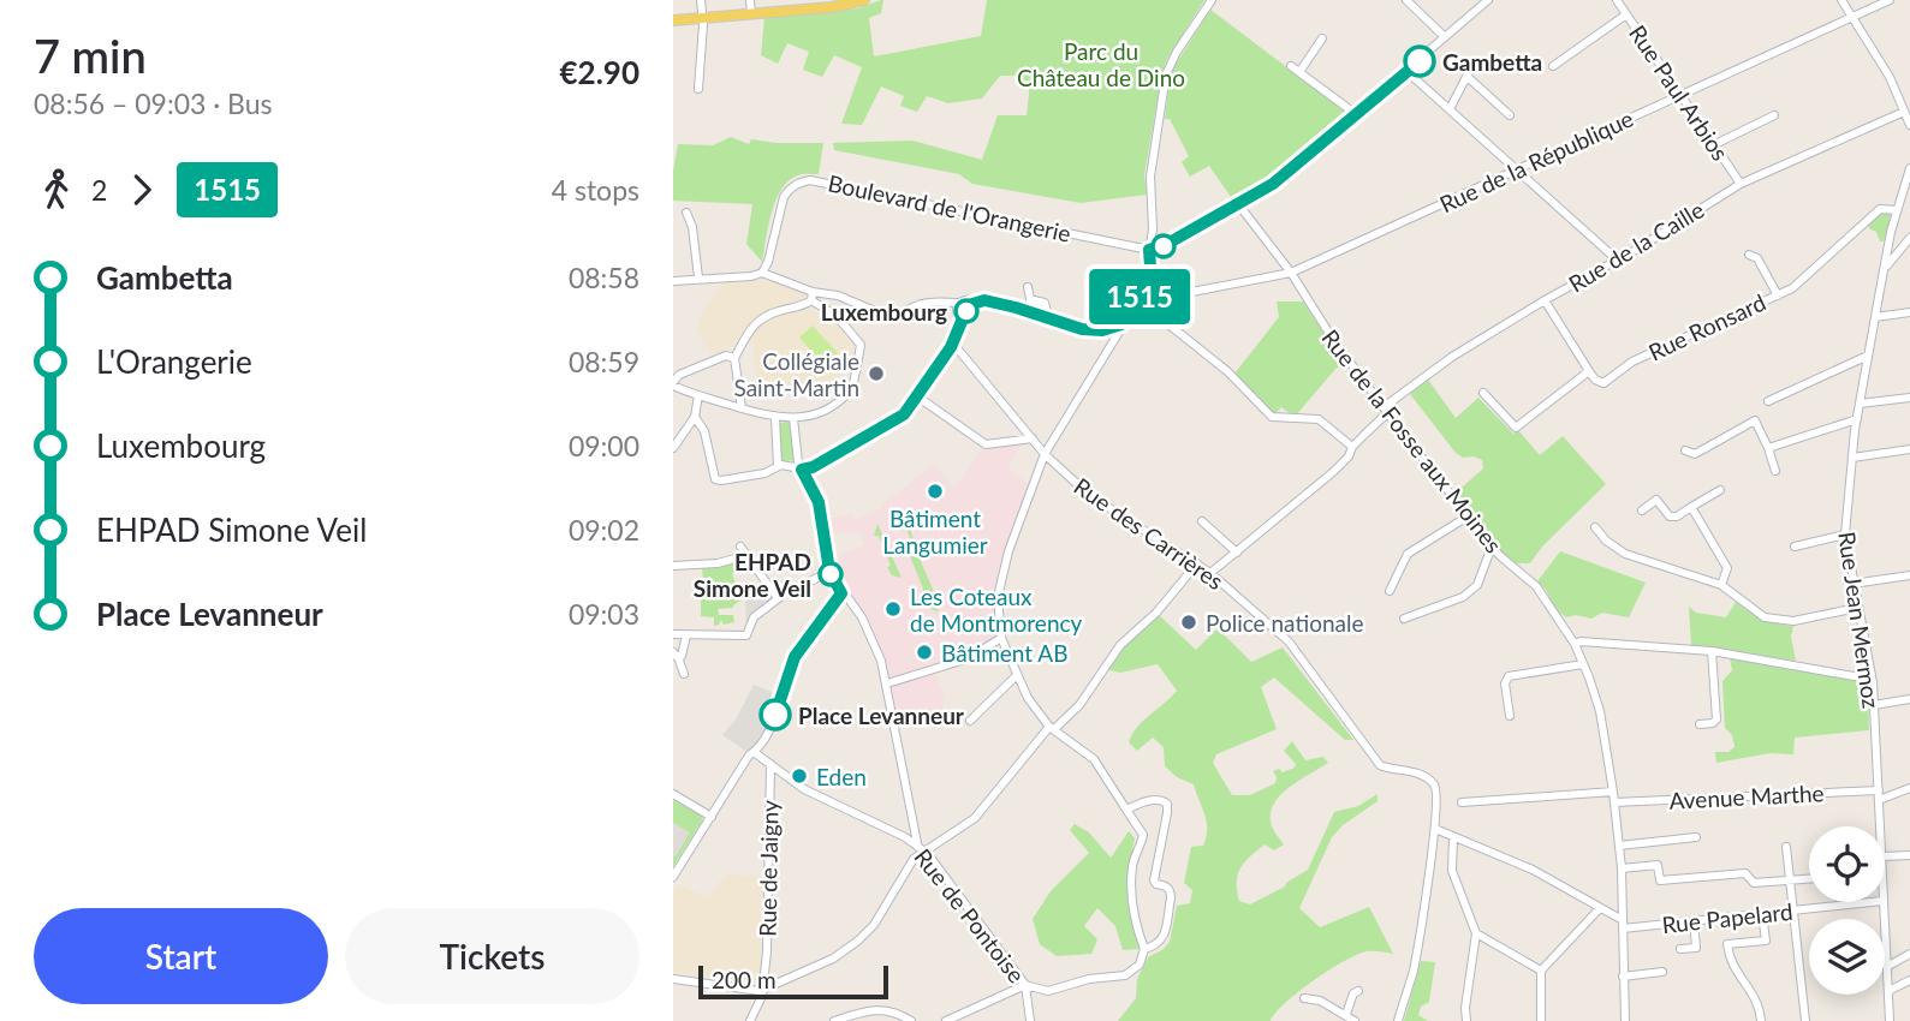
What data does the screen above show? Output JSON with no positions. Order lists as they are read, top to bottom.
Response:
{
  "streets": {
    "street": [
      "Rue Paul Arbios",
      "Rue de la République",
      "Boulevard de l'Orangerie",
      "Rue de la Caille",
      "Rue Ronsard",
      "Rue de la Fosse aux Moines",
      "Rue des Carrières",
      "Rue Jean Mermoz",
      "Avenue Marthe",
      "Rue de Jaigny",
      "Rue de Pontoise",
      "Rue Papelard"
    ]
  },
  "crossings": [
    ["Rue Paul Arbios", "Rue de la République"],
    ["Rue Paul Arbios", "Rue de la Caille"],
    ["Rue de la République", "Rue de la Fosse aux Moines"],
    ["Rue de la Caille", "Rue de la Fosse aux Moines"],
    ["Rue de la Caille", "Rue des Carrières"],
    ["Rue Ronsard", "Rue Jean Mermoz"],
    ["Rue de la Fosse aux Moines", "Avenue Marthe"],
    ["Rue de la Fosse aux Moines", "Rue Papelard"],
    ["Rue Jean Mermoz", "Avenue Marthe"],
    ["Rue de Jaigny", "Rue de Pontoise"]
  ],
  "parks": ["Parc du Château de Dino"],
  "places": [
    "Gambetta",
    "Luxembourg",
    "Collégiale Saint-Martin",
    "Bâtiment Langumier",
    "EHPAD Simone Veil",
    "Les Coteaux de Montmorency",
    "Police nationale",
    "Bâtiment AB",
    "Place Levanneur",
    "Eden"
  ],
  "lines": ["bus line 1515"],
  "scale_bar": "200 m",
  "page": {
    "heading": ["7 min", "08:56 – 09:03 · Bus", "€2.90"],
    "on_map": "1515",
    "legs": ["2", "1515", "4 stops"],
    "list": [
      {
        "name": "Gambetta",
        "value": "08:58"
      },
      {
        "name": "L'Orangerie",
        "value": "08:59"
      },
      {
        "name": "Luxembourg",
        "value": "09:00"
      },
      {
        "name": "EHPAD Simone Veil",
        "value": "09:02"
      },
      {
        "name": "Place Levanneur",
        "value": "09:03"
      }
    ],
    "buttons": ["Start", "Tickets"],
    "scale": "200 m"
  }
}
